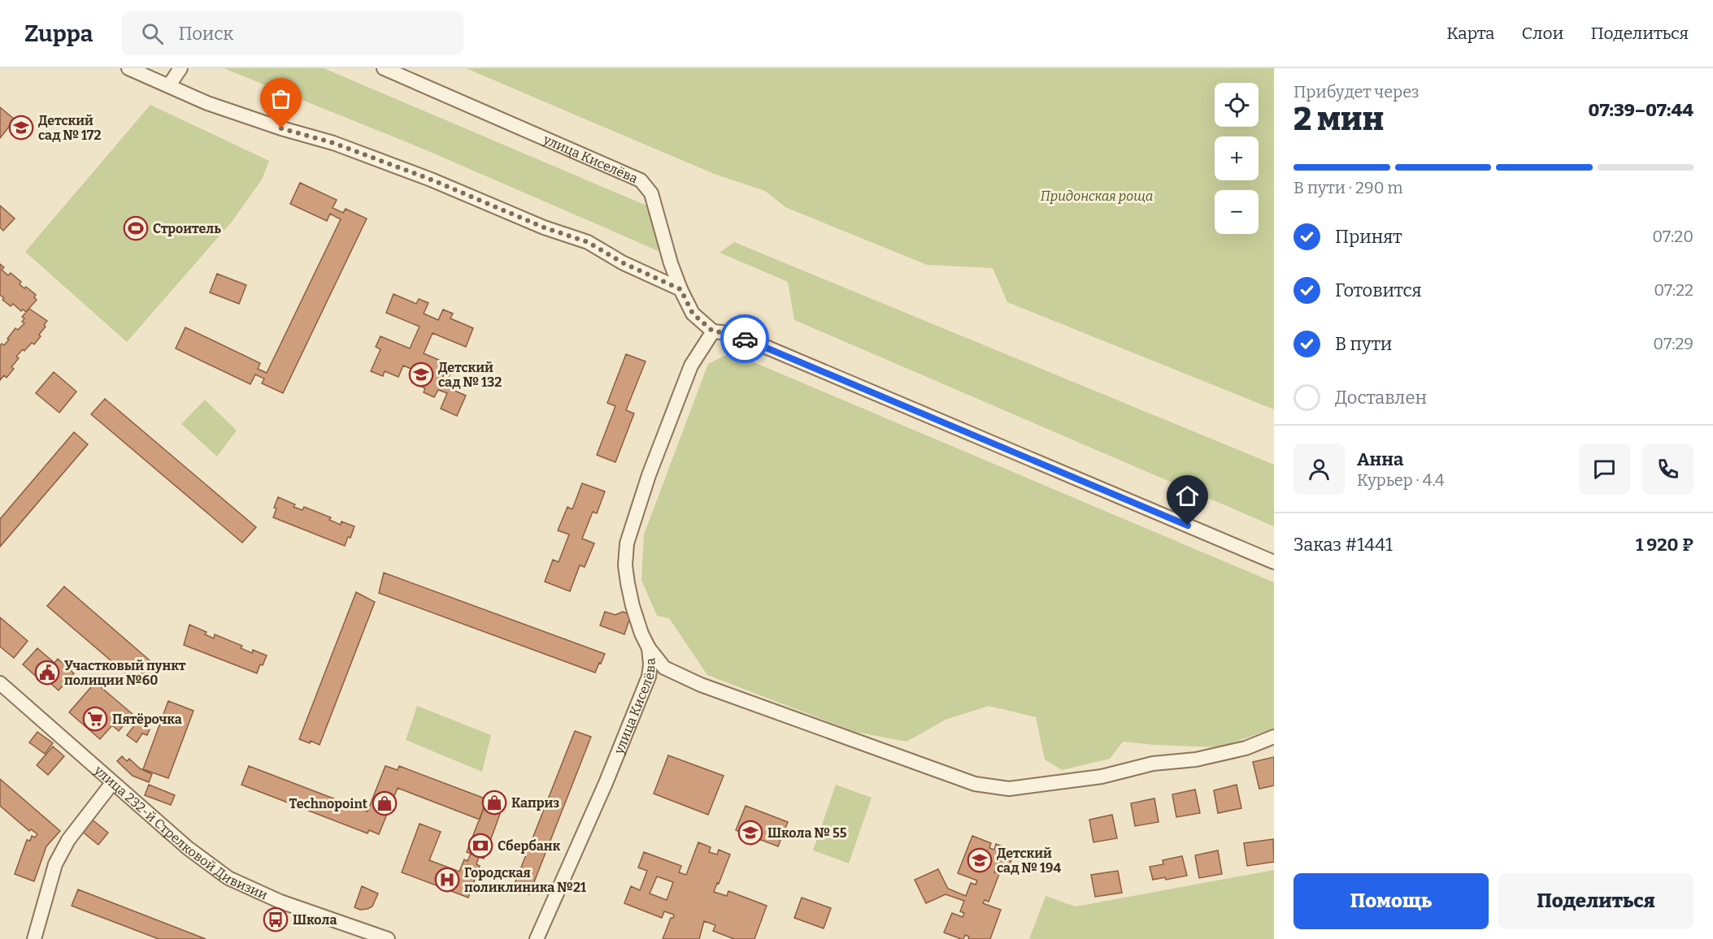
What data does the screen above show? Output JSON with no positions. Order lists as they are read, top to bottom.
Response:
{
  "streets": {
    "street": ["улица Киселёва", "улица 232-й Стрелковой Дивизии"]
  },
  "parks": ["Придонская роща"],
  "places": {
    "school or university": [
      "Детский сад № 172",
      "Детский сад № 132",
      "Школа № 55",
      "Детский сад № 194"
    ],
    "sports": ["Строитель"],
    "public building": ["Участковый пункт полиции №60"],
    "supermarket": ["Пятёрочка"],
    "shop": ["Каприз", "Technopoint"],
    "bank": ["Сбербанк"],
    "hospital": ["Городская поликлиника №21"],
    "bus stop": ["Школа"]
  },
  "page": {
    "header": "Zuppa",
    "search": "Поиск",
    "nav": ["Карта", "Слои", "Поделиться"],
    "heading": ["2 мин", "Прибудет через", "07:39–07:44"],
    "panel": [
      "Анна",
      "Курьер · 4.4",
      "Заказ #1441",
      "1 920 ₽"
    ],
    "map_buttons": ["+", "−"],
    "bar": "В пути · 290 m",
    "list": [
      ["Принят", "07:20"],
      ["Готовится", "07:22"],
      ["В пути", "07:29"],
      "Доставлен"
    ],
    "buttons": ["Помощь", "Поделиться"]
  }
}
